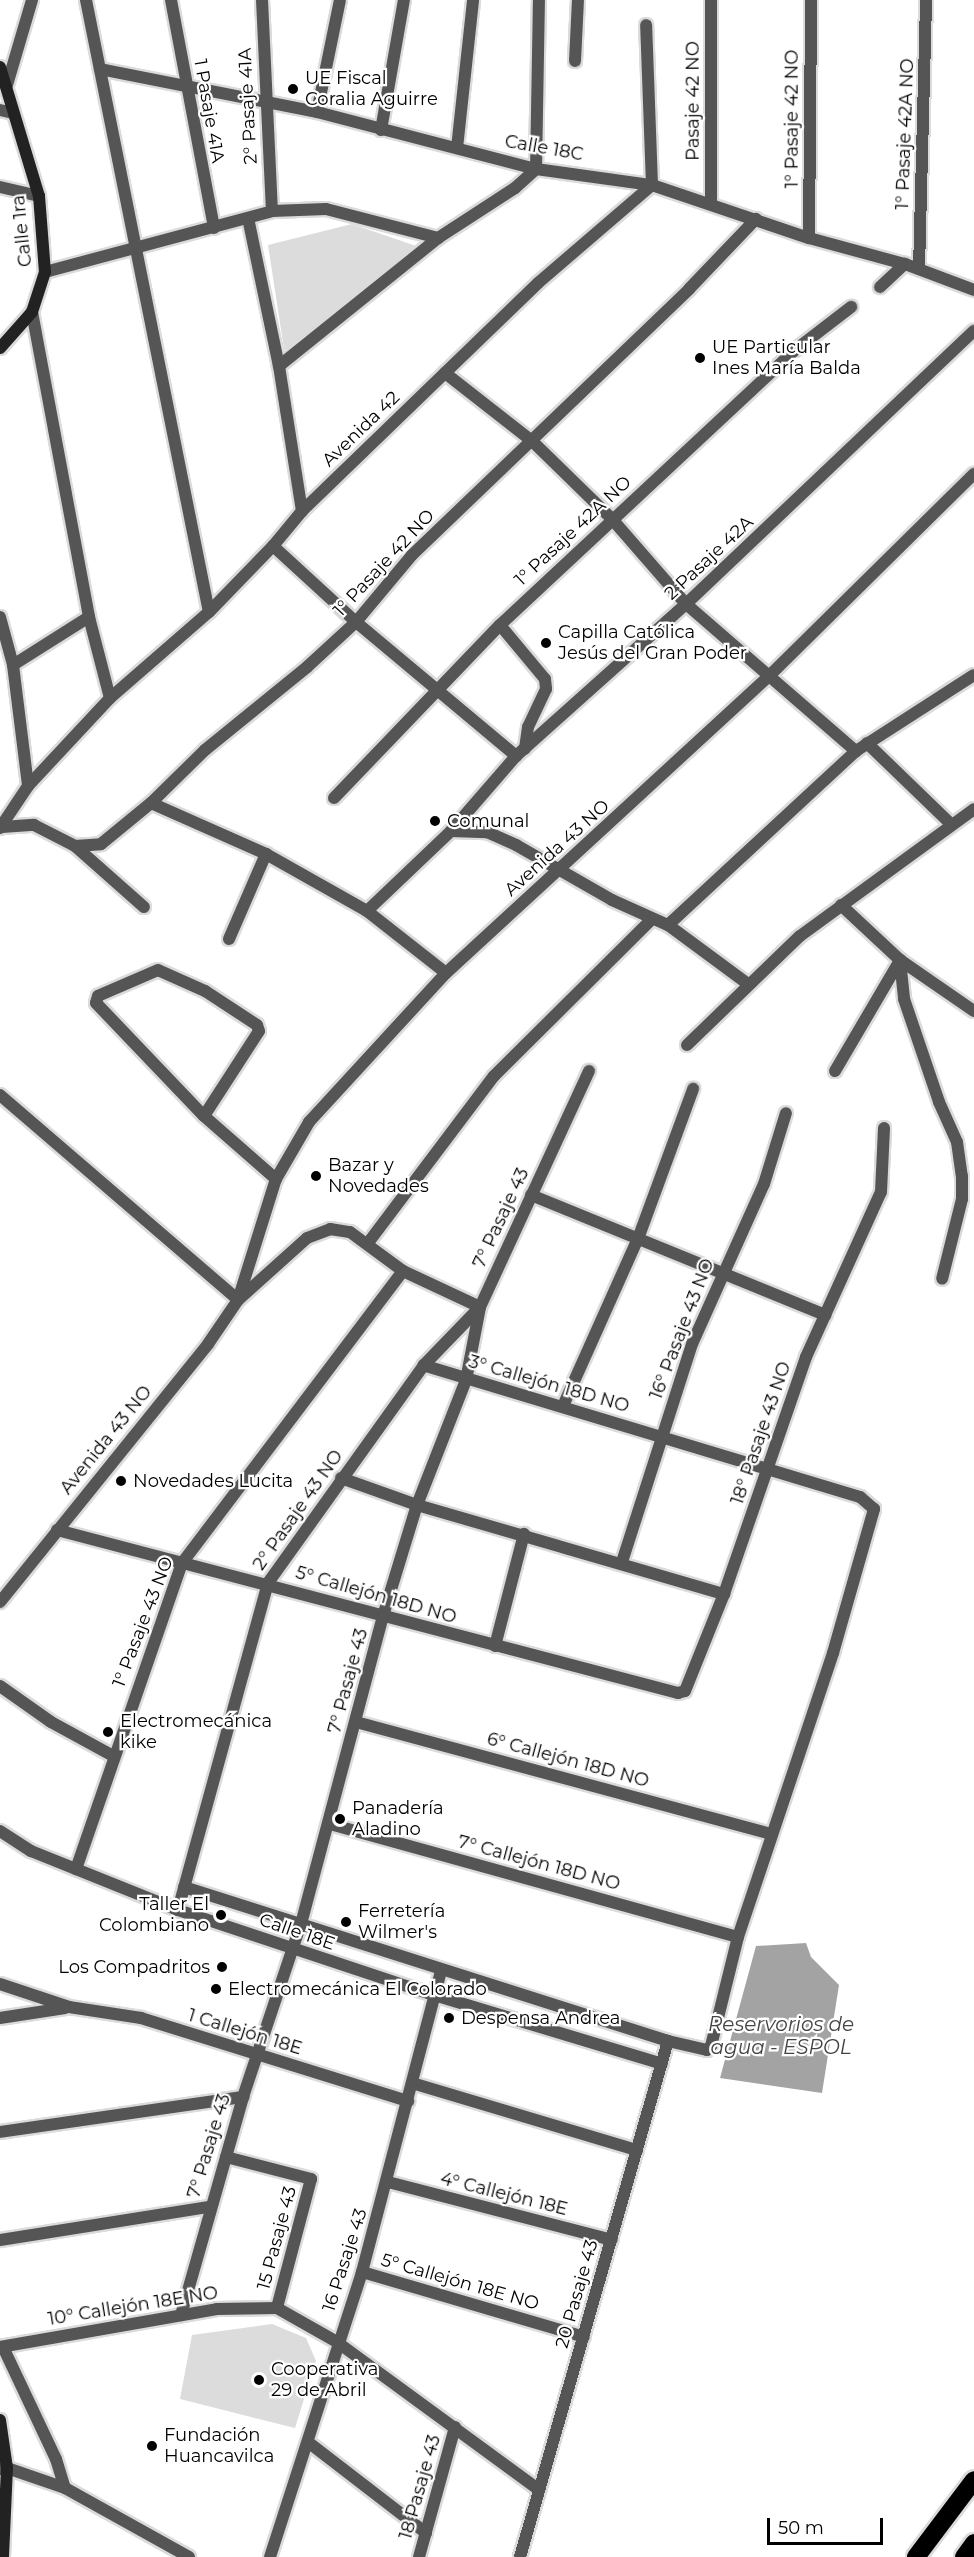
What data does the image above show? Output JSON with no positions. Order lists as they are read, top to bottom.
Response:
{
  "streets": {
    "street": [
      "Pasaje 42 NO",
      "2° Pasaje 41A",
      "1 Pasaje 41A",
      "1° Pasaje 42 NO",
      "1° Pasaje 42A NO",
      "Calle 18C",
      "Calle 1ra",
      "Avenida 42",
      "2 Pasaje 42A",
      "Avenida 43 NO",
      "7° Pasaje 43",
      "16° Pasaje 43 NO",
      "3° Callejón 18D NO",
      "18° Pasaje 43 NO",
      "2° Pasaje 43 NO",
      "5° Callejón 18D NO",
      "1° Pasaje 43 NO",
      "6° Callejón 18D NO",
      "7° Callejón 18D NO",
      "Calle 18E",
      "1 Callejón 18E",
      "4° Callejón 18E",
      "15 Pasaje 43",
      "16 Pasaje 43",
      "5° Callejón 18E NO",
      "20 Pasaje 43",
      "10° Callejón 18E NO",
      "18 Pasaje 43"
    ]
  },
  "crossings": [
    ["Pasaje 42 NO", "Calle 18C"],
    ["2° Pasaje 41A", "Calle 18C"],
    ["1 Pasaje 41A", "Calle 18C"],
    ["1° Pasaje 42 NO", "Calle 18C"],
    ["1° Pasaje 42A NO", "Calle 18C"],
    ["Calle 18C", "Avenida 42"],
    ["Avenida 43 NO", "7° Pasaje 43"],
    ["Avenida 43 NO", "2° Pasaje 43 NO"],
    ["Avenida 43 NO", "5° Callejón 18D NO"],
    ["Avenida 43 NO", "1° Pasaje 43 NO"],
    ["7° Pasaje 43", "3° Callejón 18D NO"],
    ["7° Pasaje 43", "2° Pasaje 43 NO"],
    ["7° Pasaje 43", "5° Callejón 18D NO"],
    ["7° Pasaje 43", "6° Callejón 18D NO"],
    ["7° Pasaje 43", "7° Callejón 18D NO"],
    ["7° Pasaje 43", "Calle 18E"],
    ["7° Pasaje 43", "1 Callejón 18E"],
    ["7° Pasaje 43", "15 Pasaje 43"],
    ["7° Pasaje 43", "10° Callejón 18E NO"],
    ["16° Pasaje 43 NO", "3° Callejón 18D NO"],
    ["3° Callejón 18D NO", "18° Pasaje 43 NO"],
    ["3° Callejón 18D NO", "2° Pasaje 43 NO"],
    ["3° Callejón 18D NO", "6° Callejón 18D NO"],
    ["18° Pasaje 43 NO", "5° Callejón 18D NO"],
    ["2° Pasaje 43 NO", "5° Callejón 18D NO"],
    ["2° Pasaje 43 NO", "Calle 18E"],
    ["5° Callejón 18D NO", "1° Pasaje 43 NO"],
    ["1° Pasaje 43 NO", "Calle 18E"],
    ["Calle 18E", "16 Pasaje 43"],
    ["Calle 18E", "20 Pasaje 43"],
    ["1 Callejón 18E", "16 Pasaje 43"],
    ["4° Callejón 18E", "16 Pasaje 43"],
    ["4° Callejón 18E", "20 Pasaje 43"],
    ["15 Pasaje 43", "10° Callejón 18E NO"],
    ["16 Pasaje 43", "5° Callejón 18E NO"],
    ["5° Callejón 18E NO", "20 Pasaje 43"]
  ],
  "water": ["Reservorios de agua - ESPOL"],
  "places": [
    "UE Fiscal Coralia Aguirre",
    "UE Particular Ines María Balda",
    "Capilla Católica Jesús del Gran Poder",
    "Comunal",
    "Bazar y Novedades",
    "Novedades Lucita",
    "Electromecánica kike",
    "Panadería Aladino",
    "Taller El Colombiano",
    "Ferretería Wilmer's",
    "Los Compadritos",
    "Electromecánica El Colorado",
    "Despensa Andrea",
    "Cooperativa 29 de Abril",
    "Fundación Huancavilca"
  ],
  "scale_bar": "50 m"
}
